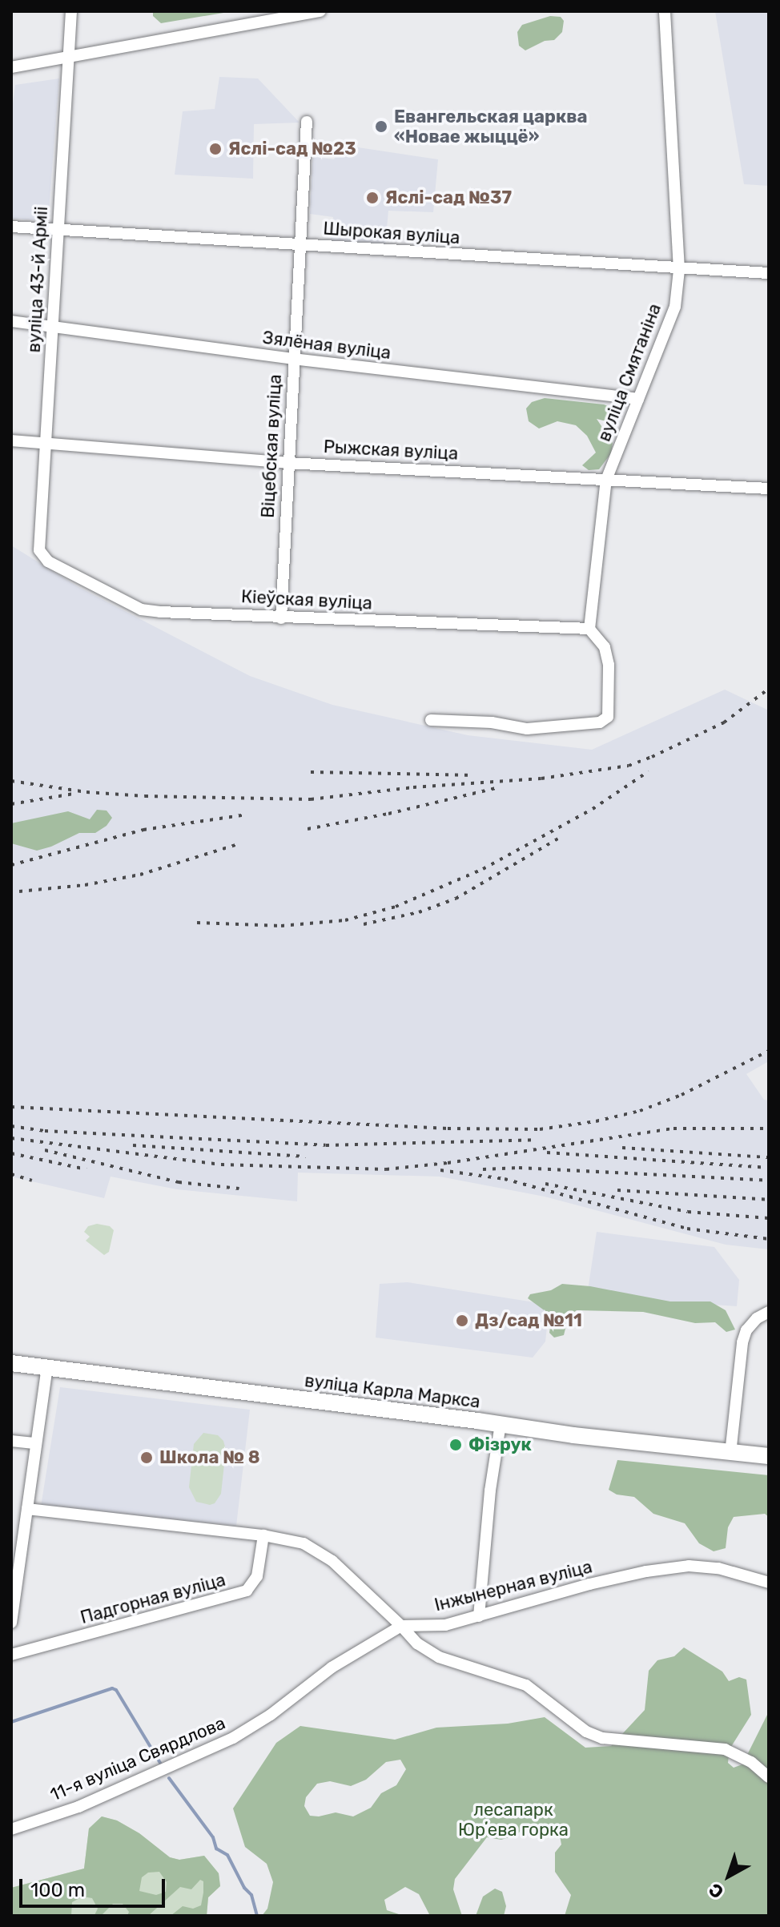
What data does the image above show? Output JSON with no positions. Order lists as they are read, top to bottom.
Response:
{
  "streets": {
    "main road": ["вуліца Карла Маркса"],
    "street": [
      "Шырокая вуліца",
      "вуліца 43-й Арміі",
      "Зялёная вуліца",
      "вуліца Смятаніна",
      "Віцебская вуліца",
      "Рыжская вуліца",
      "Кіеўская вуліца",
      "Інжынерная вуліца",
      "Падгорная вуліца",
      "11-я вуліца Свярдлова"
    ]
  },
  "crossings": [
    ["Шырокая вуліца", "вуліца 43-й Арміі"],
    ["Шырокая вуліца", "вуліца Смятаніна"],
    ["Шырокая вуліца", "Віцебская вуліца"],
    ["вуліца 43-й Арміі", "Зялёная вуліца"],
    ["вуліца 43-й Арміі", "Рыжская вуліца"],
    ["вуліца 43-й Арміі", "Кіеўская вуліца"],
    ["Зялёная вуліца", "вуліца Смятаніна"],
    ["Зялёная вуліца", "Віцебская вуліца"],
    ["вуліца Смятаніна", "Рыжская вуліца"],
    ["вуліца Смятаніна", "Кіеўская вуліца"],
    ["Віцебская вуліца", "Рыжская вуліца"],
    ["Віцебская вуліца", "Кіеўская вуліца"],
    ["Інжынерная вуліца", "11-я вуліца Свярдлова"]
  ],
  "parks": ["лесапарк Юрʼева горка"],
  "places": [
    "Евангельская царква «Новае жыццё»",
    "Яслі-сад №23",
    "Яслі-сад №37",
    "Дз/сад №11",
    "Фізрук",
    "Школа № 8"
  ],
  "scale_bar": "100 m",
  "north": "bottom left"
}
